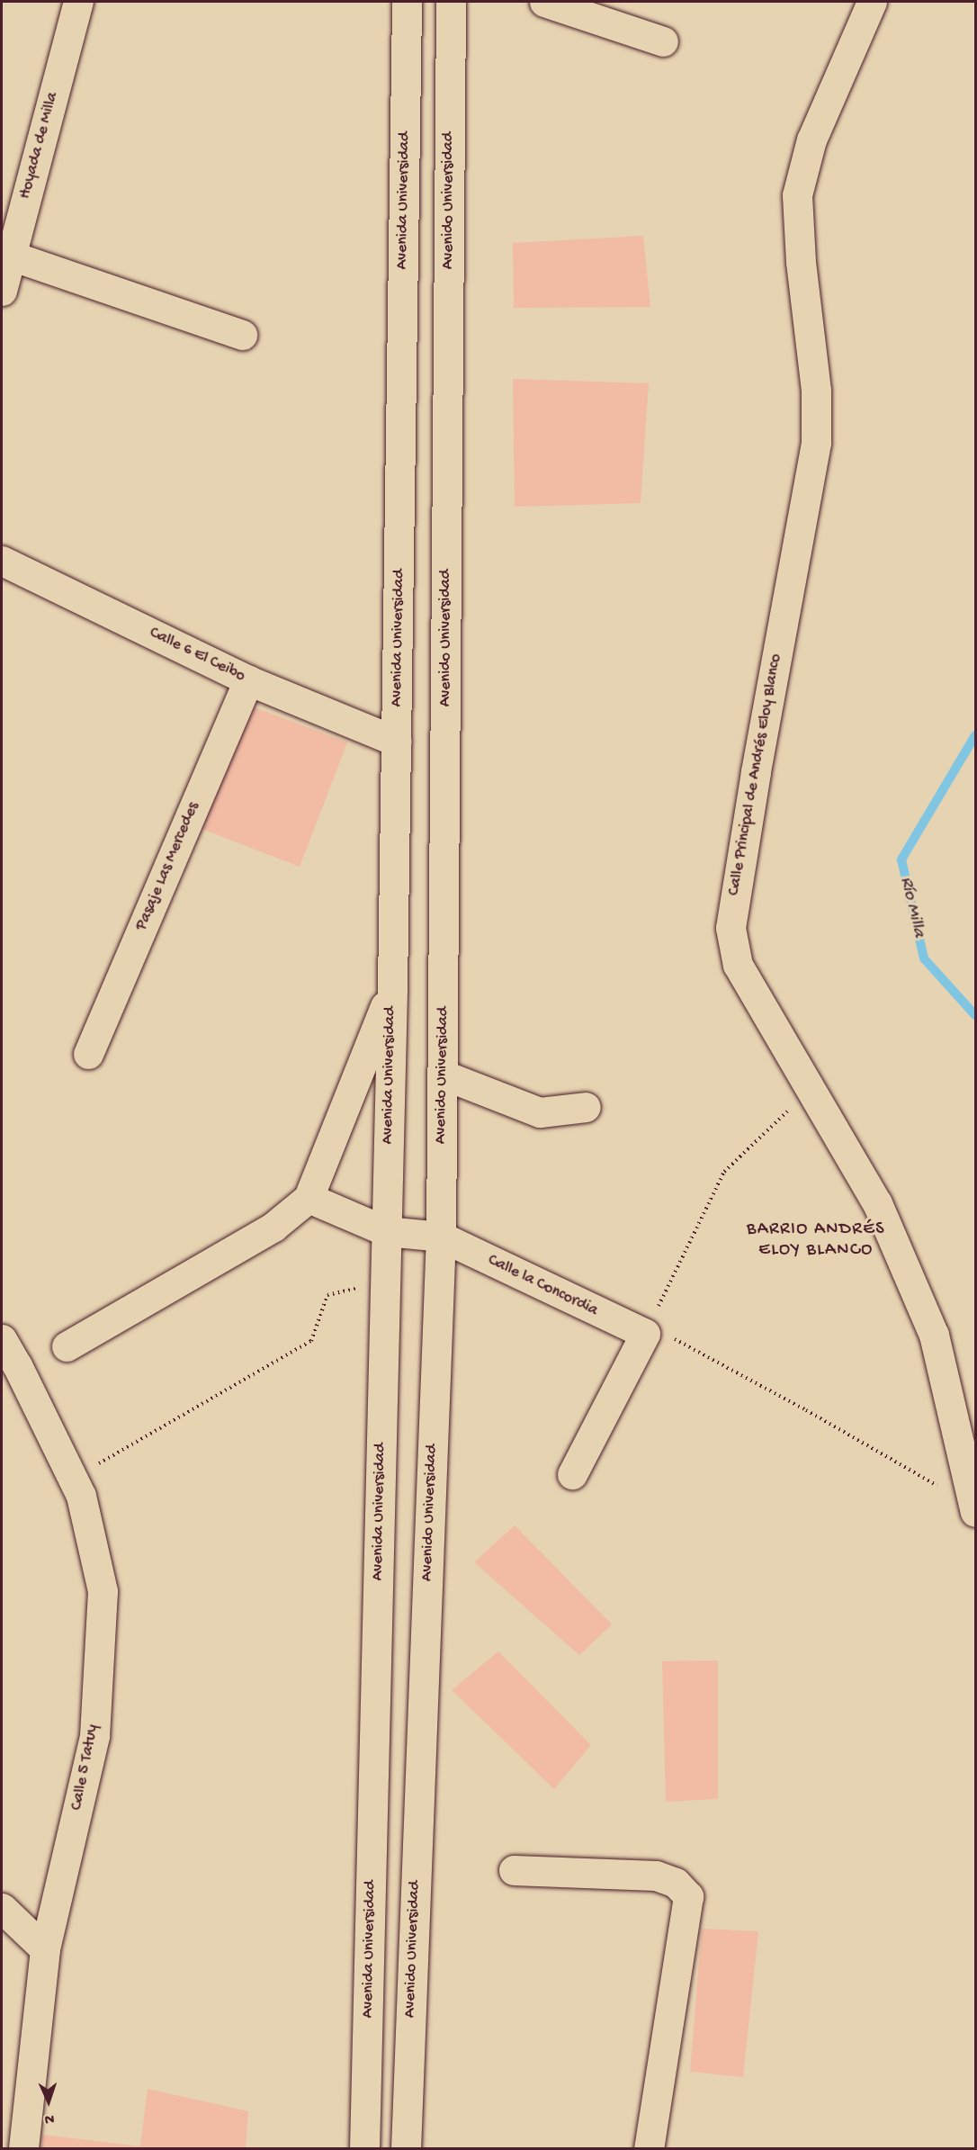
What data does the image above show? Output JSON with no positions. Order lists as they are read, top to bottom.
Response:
{
  "streets": {
    "street": [
      "Hoyada de Milla",
      "Avenida Universidad",
      "Avenido Universidad",
      "Calle 6 El Ceibo",
      "Calle Principal de Andrés Eloy Blanco",
      "Pasaje Las Mercedes",
      "Calle la Concordia",
      "Calle 5 Tatuy"
    ]
  },
  "crossings": [
    ["Avenida Universidad", "Calle 6 El Ceibo"],
    ["Avenida Universidad", "Calle la Concordia"],
    ["Avenido Universidad", "Calle la Concordia"],
    ["Calle 6 El Ceibo", "Pasaje Las Mercedes"]
  ],
  "districts": ["BARRIO ANDRÉS ELOY BLANCO"],
  "water": ["Río Milla"],
  "north": "bottom"
}
